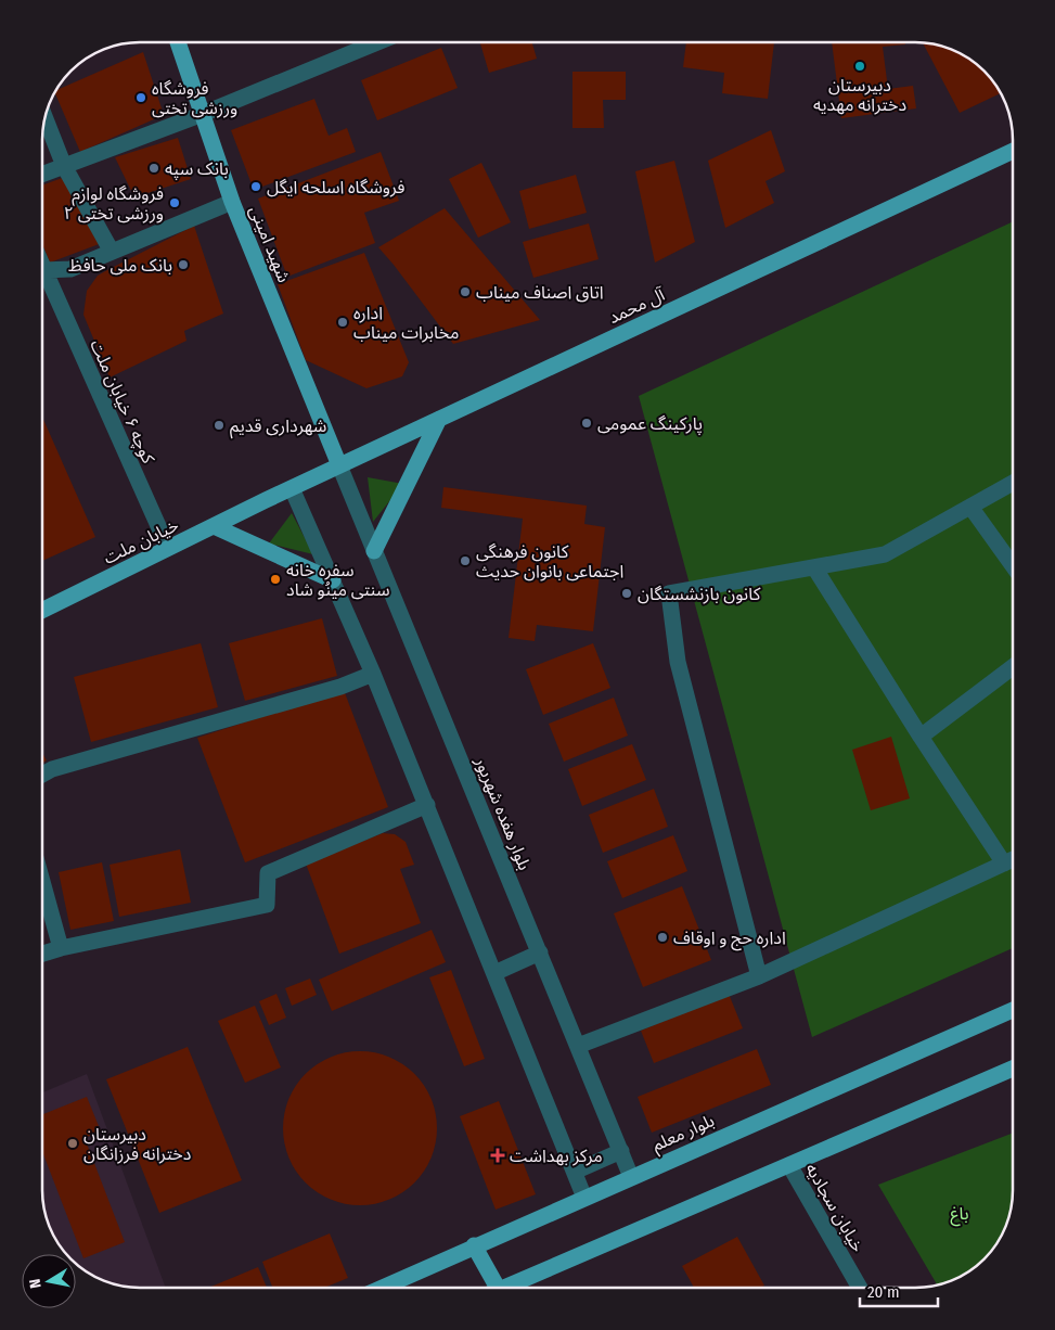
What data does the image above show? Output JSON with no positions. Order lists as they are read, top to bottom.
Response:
{
  "streets": {
    "main road": [
      "شهید امینی",
      "آل محمد",
      "خیابان ملت",
      "بلوار معلم"
    ],
    "street": ["کوچه ۶ خیابان ملت", "بلوار هفده شهریور", "خیابان سجادیه"]
  },
  "crossings": [
    ["شهید امینی", "آل محمد"],
    ["شهید امینی", "بلوار هفده شهریور"],
    ["آل محمد", "خیابان ملت"],
    ["آل محمد", "بلوار هفده شهریور"],
    ["کوچه ۶ خیابان ملت", "خیابان ملت"],
    ["بلوار هفده شهریور", "بلوار معلم"]
  ],
  "parks": ["باغ"],
  "places": {
    "other": [
      "دبیرستان دخترانه مهدیه",
      "فروشگاه ورزشی تختی",
      "بانک سپه",
      "فروشگاه اسلحه ایگل",
      "فروشگاه لوازم ورزشی تختی ۲",
      "بانک ملی حافظ",
      "اتاق اصناف میناب",
      "اداره مخابرات میناب",
      "پارکینگ عمومی",
      "شهرداری قدیم",
      "کانون فرهنگی اجتماعی بانوان حدیث",
      "سفره خانه سنتی مینُو شاد",
      "کانون بازنشستگان",
      "اداره حج و اوقاف",
      "دبیرستان دخترانه فرزانگان"
    ],
    "health": ["مرکز بهداشت"]
  },
  "scale_bar": "20 m",
  "north": "left"
}
